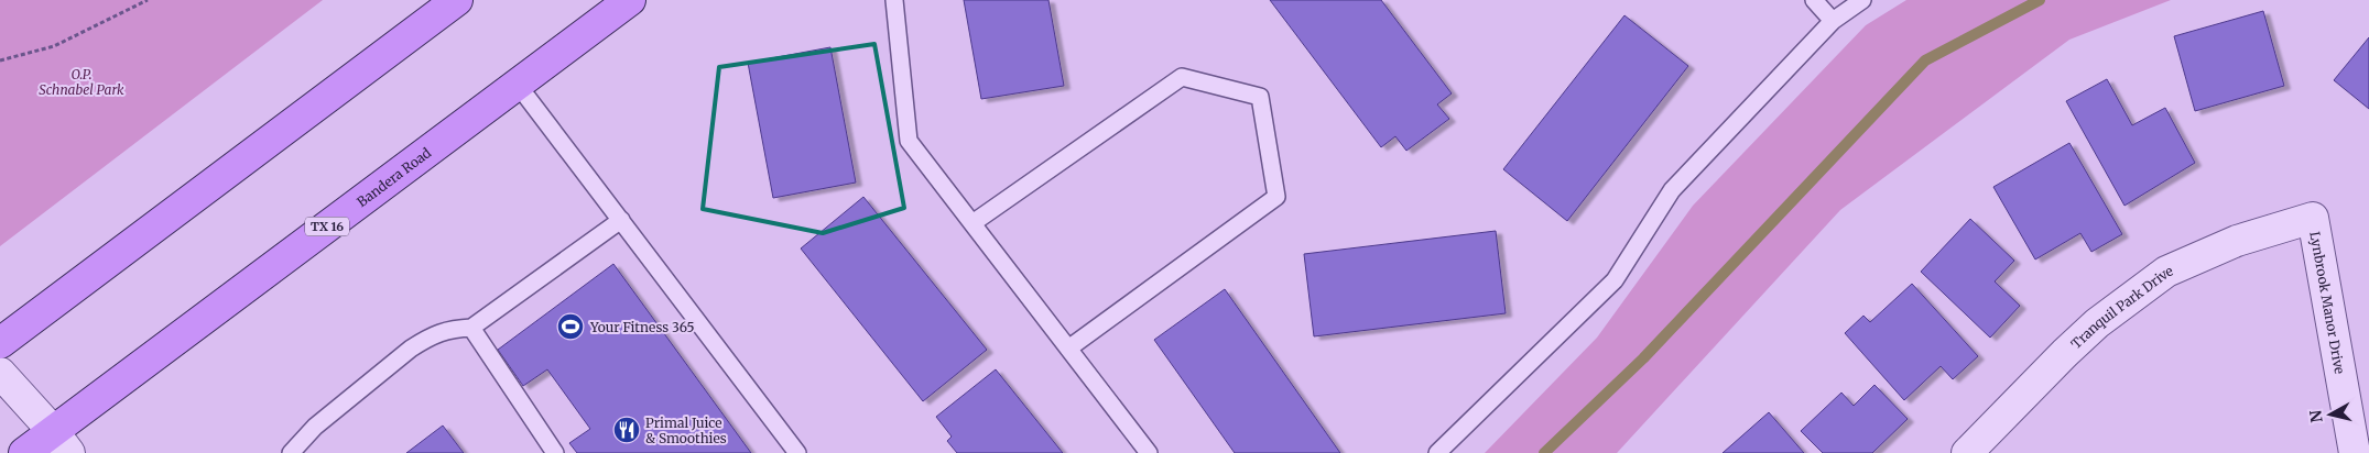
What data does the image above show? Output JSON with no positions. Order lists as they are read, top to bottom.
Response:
{
  "streets": {
    "main road": ["Bandera Road", "TX 16"],
    "street": ["Lynbrook Manor Drive", "Tranquil Park Drive"]
  },
  "crossings": [
    ["Lynbrook Manor Drive", "Tranquil Park Drive"]
  ],
  "parks": ["O.P. Schnabel Park"],
  "places": {
    "sports": ["Your Fitness 365"],
    "restaurant": ["Primal Juice & Smoothies"]
  },
  "north": "left"
}
